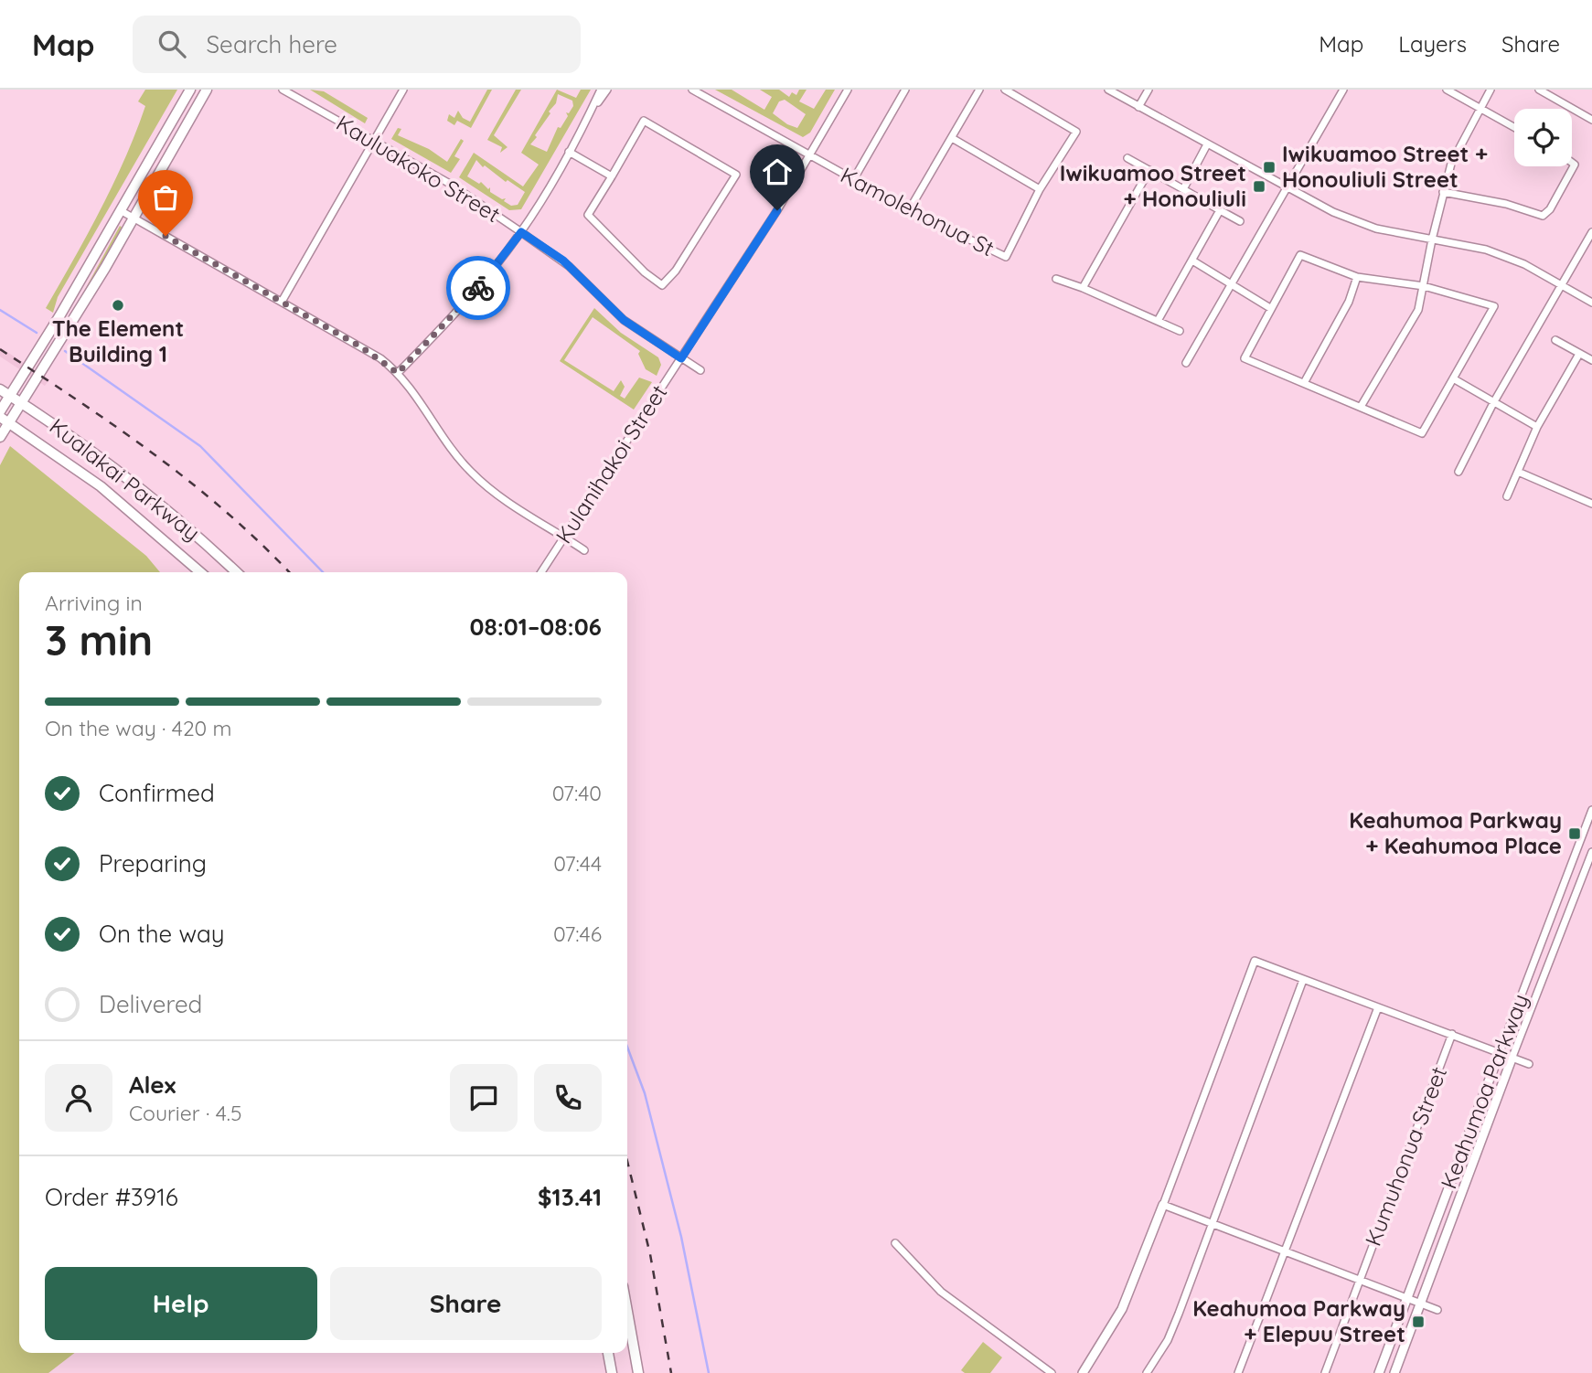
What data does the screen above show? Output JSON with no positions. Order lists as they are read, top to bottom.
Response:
{
  "streets": {
    "main road": ["Kualakai Parkway"],
    "street": [
      "Kauluakoko Street",
      "Kamolehonua St",
      "Kulanihakoi Street",
      "Keahumoa Parkway",
      "Kumuhonua Street"
    ]
  },
  "crossings": [
    ["Kauluakoko Street", "Kulanihakoi Street"],
    ["Kamolehonua St", "Kulanihakoi Street"]
  ],
  "places": {
    "transit": [
      "Iwikuamoo Street + Honouliuli Street",
      "Iwikuamoo Street + Honouliuli",
      "Keahumoa Parkway + Keahumoa Place",
      "Keahumoa Parkway + Elepuu Street"
    ],
    "other": ["The Element Building 1"]
  },
  "page": {
    "header": "Map",
    "search": "Search here",
    "nav": ["Map", "Layers", "Share"],
    "heading": ["3 min", "Arriving in", "08:01–08:06"],
    "panel": [
      "Alex",
      "Courier · 4.5",
      "Order #3916",
      "$13.41"
    ],
    "bar": "On the way · 420 m",
    "list": [
      ["Confirmed", "07:40"],
      ["Preparing", "07:44"],
      ["On the way", "07:46"],
      "Delivered"
    ],
    "buttons": ["Help", "Share"]
  }
}
